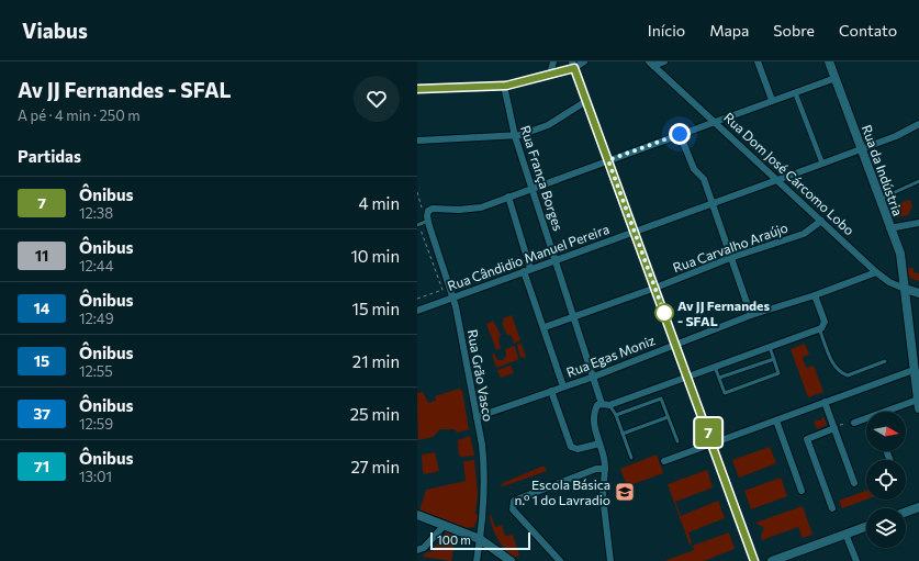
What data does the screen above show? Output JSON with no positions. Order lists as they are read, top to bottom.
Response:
{
  "streets": {
    "street": [
      "Rua da Indústria",
      "Rua Dom José Cárcomo Lobo",
      "Rua França Borges",
      "Rua Carvalho Araújo",
      "Rua Cândidio Manuel Pereira",
      "Rua Egas Moniz",
      "Rua Grão Vasco"
    ]
  },
  "crossings": [
    ["Rua da Indústria", "Rua Dom José Cárcomo Lobo"],
    ["Rua da Indústria", "Rua Cândidio Manuel Pereira"],
    ["Rua Dom José Cárcomo Lobo", "Rua Carvalho Araújo"],
    ["Rua Dom José Cárcomo Lobo", "Rua Cândidio Manuel Pereira"],
    ["Rua Dom José Cárcomo Lobo", "Rua Egas Moniz"],
    ["Rua França Borges", "Rua Carvalho Araújo"],
    ["Rua França Borges", "Rua Cândidio Manuel Pereira"],
    ["Rua França Borges", "Rua Egas Moniz"],
    ["Rua Cândidio Manuel Pereira", "Rua Grão Vasco"],
    ["Rua Egas Moniz", "Rua Grão Vasco"]
  ],
  "places": {
    "other": ["Av JJ Fernandes - SFAL"],
    "school or university": ["Escola Básica n.º 1 do Lavradio"]
  },
  "lines": ["bus line 7"],
  "scale_bar": "100 m",
  "north": "right",
  "page": {
    "header": "Viabus",
    "nav": [
      "Início",
      "Mapa",
      "Sobre",
      "Contato"
    ],
    "heading": [
      ["Av JJ Fernandes - SFAL", "A pé · 4 min · 250 m"],
      "Partidas"
    ],
    "on_map": "7",
    "list": [
      {
        "mark": "7",
        "name": "Ônibus",
        "note": "12:38",
        "value": "4 min"
      },
      {
        "mark": "11",
        "name": "Ônibus",
        "note": "12:44",
        "value": "10 min"
      },
      {
        "mark": "14",
        "name": "Ônibus",
        "note": "12:49",
        "value": "15 min"
      },
      {
        "mark": "15",
        "name": "Ônibus",
        "note": "12:55",
        "value": "21 min"
      },
      {
        "mark": "37",
        "name": "Ônibus",
        "note": "12:59",
        "value": "25 min"
      },
      {
        "mark": "71",
        "name": "Ônibus",
        "note": "13:01",
        "value": "27 min"
      }
    ],
    "scale": "100 m"
  }
}
